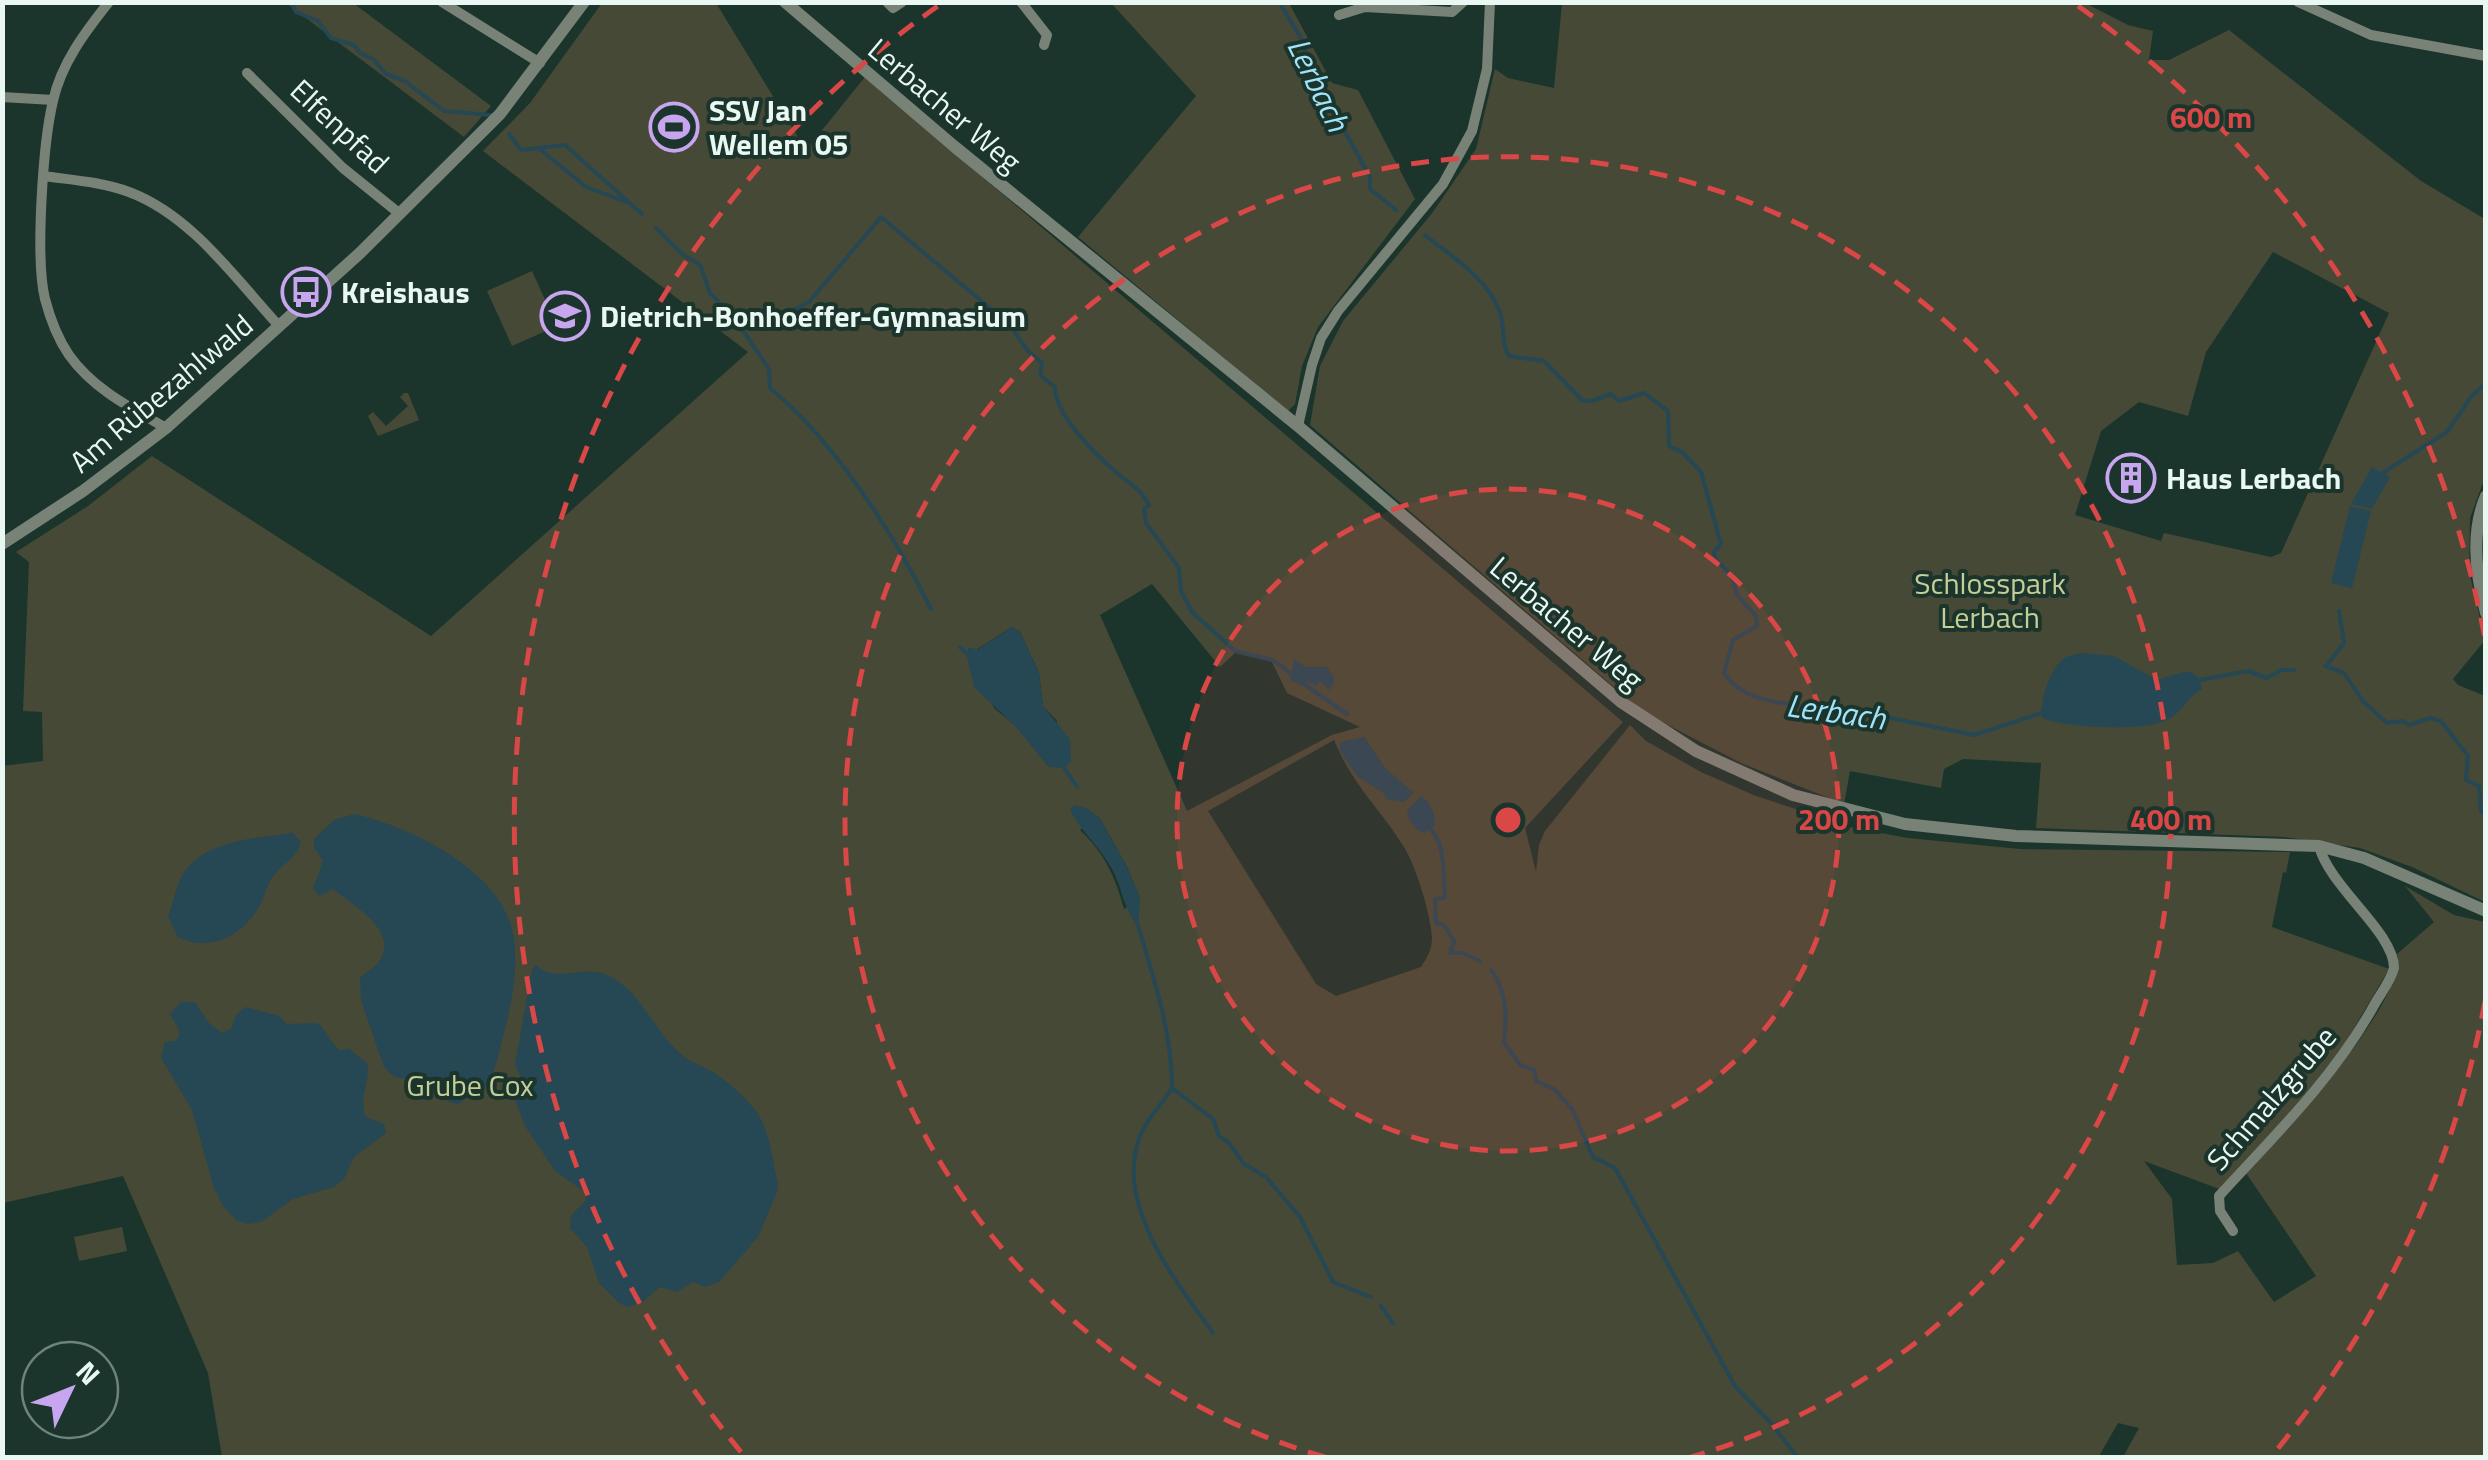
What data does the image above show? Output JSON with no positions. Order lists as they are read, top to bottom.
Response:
{
  "streets": {
    "street": [
      "Lerbacher Weg",
      "Elfenpfad",
      "Am Rübezahlwald",
      "Schmalzgrube"
    ]
  },
  "crossings": [
    ["Lerbacher Weg", "Schmalzgrube"],
    ["Elfenpfad", "Am Rübezahlwald"]
  ],
  "water": ["Lerbach"],
  "parks": ["Schlosspark Lerbach", "Grube Cox"],
  "places": {
    "sports": ["SSV Jan Wellem 05"],
    "bus stop": ["Kreishaus"],
    "school or university": ["Dietrich-Bonhoeffer-Gymnasium"],
    "building": ["Haus Lerbach"]
  },
  "north": "top right",
  "rings": ["600 m", "200 m", "400 m"]
}
